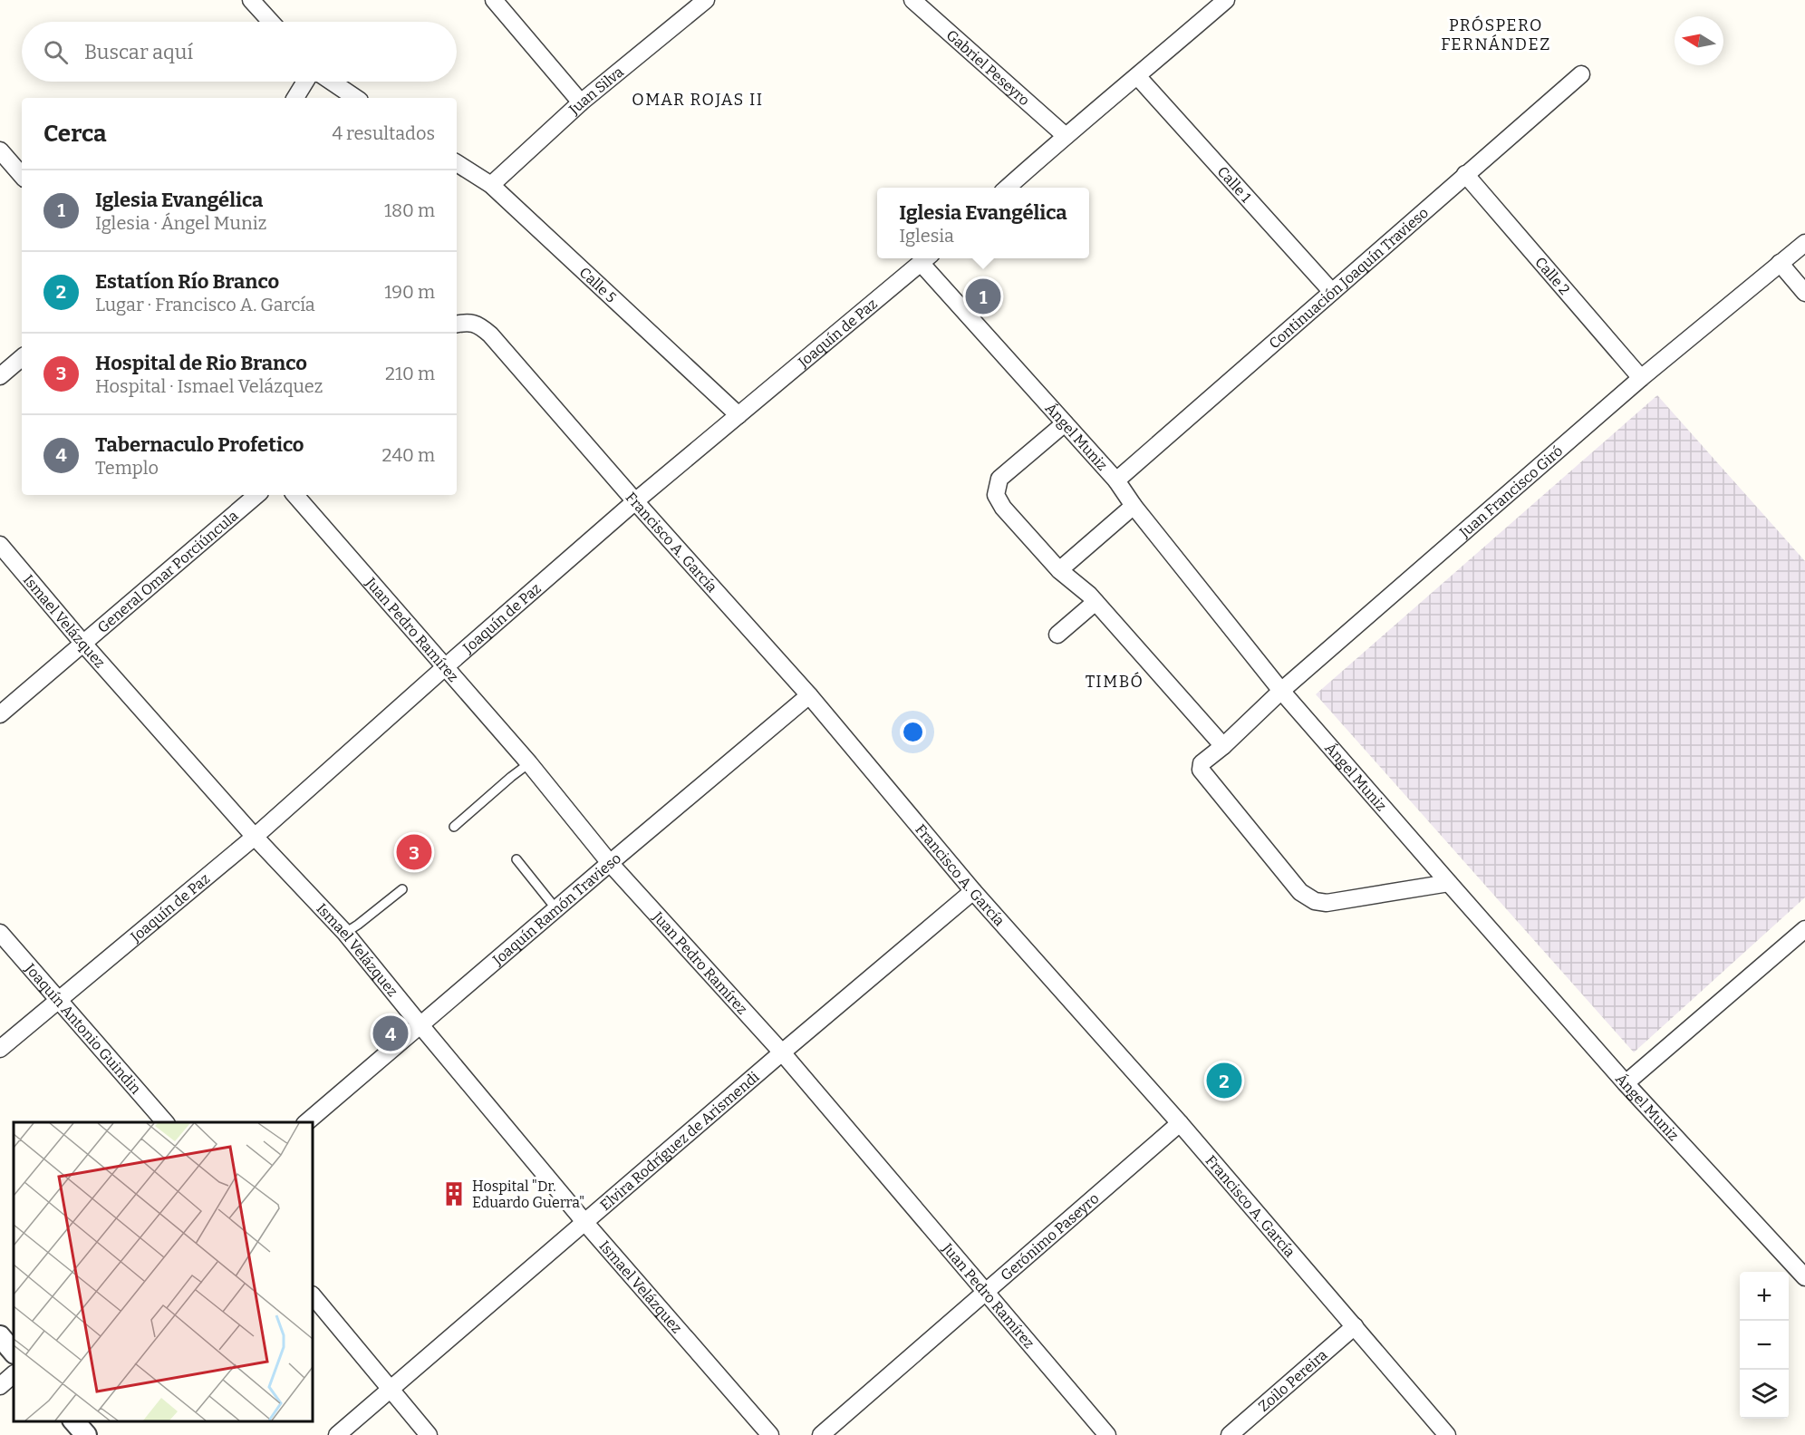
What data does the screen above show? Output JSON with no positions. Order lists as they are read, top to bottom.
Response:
{
  "streets": {
    "street": [
      "Gabriel Peseyro",
      "Juan Silva",
      "Calle 1",
      "Calle 2",
      "Continuación Joaquín Travieso",
      "Calle 5",
      "Joaquín de Paz",
      "Ángel Muniz",
      "Juan Francisco Giró",
      "Francisco A. García",
      "General Omar Porciúncula",
      "Ismael Velázquez",
      "Juan Pedro Ramírez",
      "Joaquín Ramón Travieso",
      "Joaquín Antonio Guindin",
      "Elvira Rodríguez de Arismendi",
      "Gerónimo Paseyro",
      "Zoilo Pereira"
    ]
  },
  "crossings": [
    ["Juan Silva", "Calle 5"],
    ["Calle 1", "Continuación Joaquín Travieso"],
    ["Calle 2", "Continuación Joaquín Travieso"],
    ["Calle 2", "Juan Francisco Giró"],
    ["Continuación Joaquín Travieso", "Ángel Muniz"],
    ["Calle 5", "Joaquín de Paz"],
    ["Joaquín de Paz", "Ángel Muniz"],
    ["Joaquín de Paz", "Francisco A. García"],
    ["Joaquín de Paz", "Ismael Velázquez"],
    ["Joaquín de Paz", "Juan Pedro Ramírez"],
    ["Joaquín de Paz", "Joaquín Antonio Guindin"],
    ["Ángel Muniz", "Juan Francisco Giró"],
    ["Francisco A. García", "Joaquín Ramón Travieso"],
    ["Francisco A. García", "Elvira Rodríguez de Arismendi"],
    ["Francisco A. García", "Gerónimo Paseyro"],
    ["Francisco A. García", "Zoilo Pereira"],
    ["General Omar Porciúncula", "Ismael Velázquez"],
    ["Ismael Velázquez", "Joaquín Ramón Travieso"],
    ["Ismael Velázquez", "Elvira Rodríguez de Arismendi"],
    ["Juan Pedro Ramírez", "Joaquín Ramón Travieso"],
    ["Juan Pedro Ramírez", "Elvira Rodríguez de Arismendi"],
    ["Juan Pedro Ramírez", "Gerónimo Paseyro"]
  ],
  "districts": ["PRÓSPERO FERNÁNDEZ", "OMAR ROJAS II", "TIMBÓ"],
  "places": {
    "building": ["Hospital \"Dr. Eduardo Guerra\""]
  },
  "north": "left",
  "page": {
    "search": "Buscar aquí",
    "heading": ["Cerca", "4 resultados"],
    "list": [
      {
        "mark": "1",
        "name": "Iglesia Evangélica",
        "note": "Iglesia · Ángel Muniz",
        "value": "180 m"
      },
      {
        "mark": "2",
        "name": "Estatíon Río Branco",
        "note": "Lugar · Francisco A. García",
        "value": "190 m"
      },
      {
        "mark": "3",
        "name": "Hospital de Rio Branco",
        "note": "Hospital · Ismael Velázquez",
        "value": "210 m"
      },
      {
        "mark": "4",
        "name": "Tabernaculo Profetico",
        "note": "Templo",
        "value": "240 m"
      }
    ],
    "popup": ["Iglesia Evangélica", "Iglesia"],
    "pins": [
      "1",
      "3",
      "4",
      "2"
    ],
    "map_buttons": ["+", "−"]
  }
}
